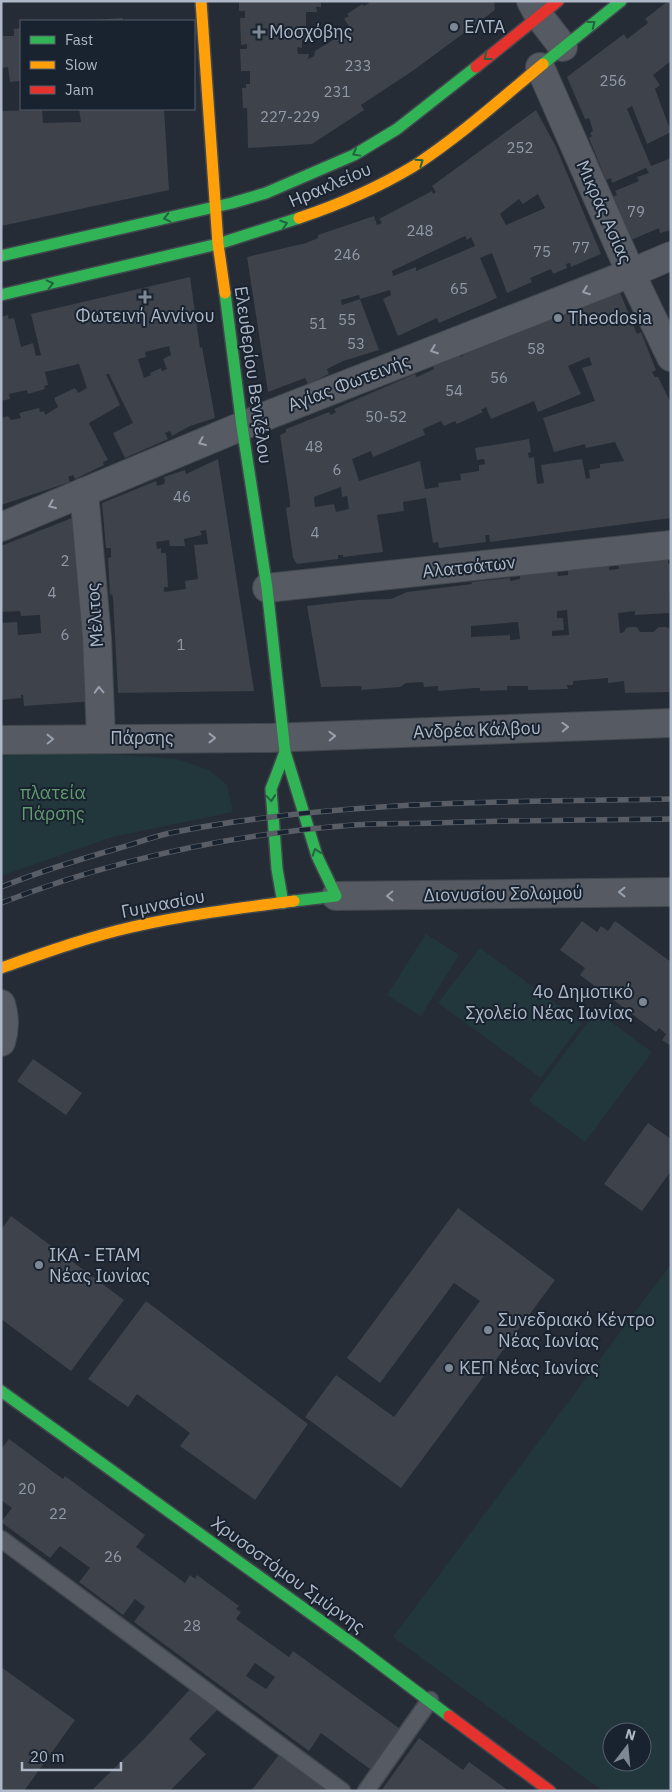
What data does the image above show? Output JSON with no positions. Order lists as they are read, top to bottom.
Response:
{
  "streets": {
    "street": [
      "Ηρακλείου",
      "Μικράς Ασίας",
      "Ελευθερίου Βενιζέλου",
      "Αγίας Φωτεινής",
      "Αλατσάτων",
      "Μέλιτος",
      "Ανδρέα Κάλβου",
      "Πάρσης",
      "Διονυσίου Σολωμού",
      "Γυμνασίου",
      "Χρυσοστόμου Σμύρνης"
    ]
  },
  "crossings": [
    ["Ηρακλείου", "Μικράς Ασίας"],
    ["Ηρακλείου", "Ελευθερίου Βενιζέλου"],
    ["Μικράς Ασίας", "Αγίας Φωτεινής"],
    ["Ελευθερίου Βενιζέλου", "Αγίας Φωτεινής"],
    ["Ελευθερίου Βενιζέλου", "Αλατσάτων"],
    ["Ελευθερίου Βενιζέλου", "Ανδρέα Κάλβου"],
    ["Ελευθερίου Βενιζέλου", "Πάρσης"],
    ["Ελευθερίου Βενιζέλου", "Διονυσίου Σολωμού"],
    ["Ελευθερίου Βενιζέλου", "Γυμνασίου"],
    ["Αγίας Φωτεινής", "Μέλιτος"],
    ["Μέλιτος", "Πάρσης"],
    ["Ανδρέα Κάλβου", "Πάρσης"],
    ["Διονυσίου Σολωμού", "Γυμνασίου"]
  ],
  "one_way": [
    "Αγίας Φωτεινής",
    "Μέλιτος",
    "Ανδρέα Κάλβου",
    "Πάρσης",
    "Διονυσίου Σολωμού"
  ],
  "parks": ["πλατεία Πάρσης"],
  "places": {
    "other": [
      "ΕΛΤΑ",
      "Theodosia",
      "4ο Δημοτικό Σχολείο Νέας Ιωνίας",
      "ΙΚΑ - ΕΤΑΜ Νέας Ιωνίας",
      "Συνεδριακό Κέντρο Νέας Ιωνίας",
      "ΚΕΠ Νέας Ιωνίας"
    ],
    "health": ["Μοσχόβης", "Φωτεινή Αννίνου"]
  },
  "house_numbers": [
    "233",
    "256",
    "231",
    "227-229",
    "252",
    "79",
    "248",
    "77",
    "75",
    "246",
    "65",
    "55",
    "51",
    "53",
    "58",
    "56",
    "54",
    "50-52",
    "48",
    "6",
    "46",
    "4",
    "2",
    "4",
    "6",
    "1",
    "20",
    "22",
    "26",
    "28"
  ],
  "legend": ["Fast", "Slow", "Jam"],
  "scale_bar": "20 m",
  "north": "top"
}
